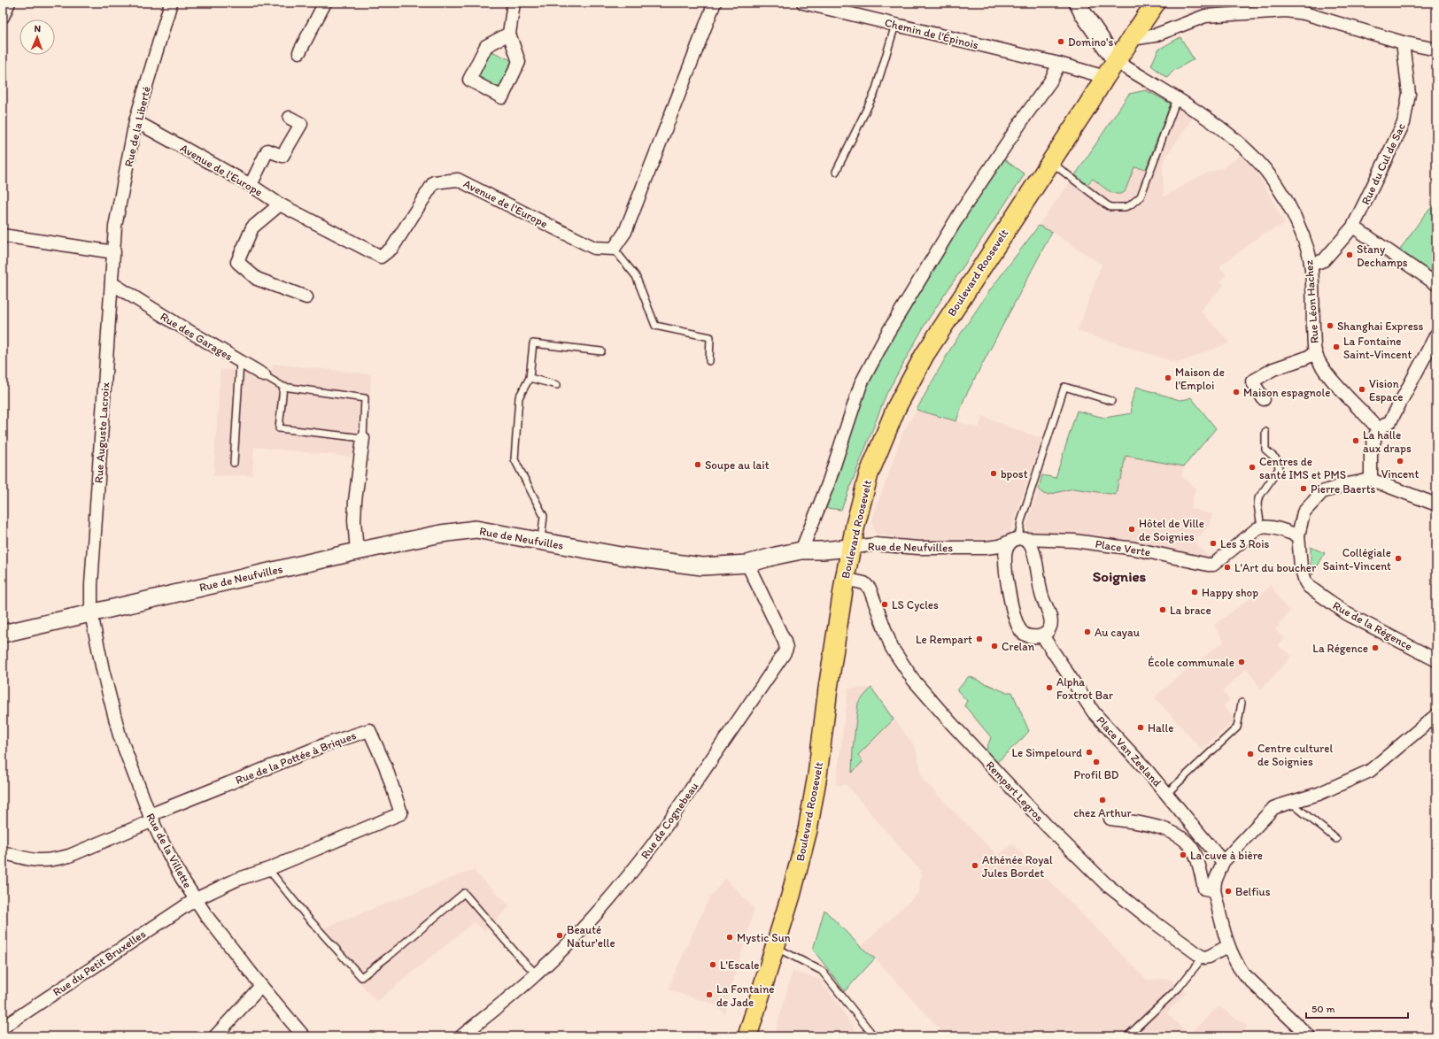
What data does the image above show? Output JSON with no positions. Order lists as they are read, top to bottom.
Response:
{
  "streets": {
    "main road": ["Boulevard Roosevelt", "Rue de Neufvilles"],
    "street": [
      "Chemin de l'Épinois",
      "Rue de la Liberté",
      "Rue du Cul de Sac",
      "Avenue de l'Europe",
      "Rue Léon Hachez",
      "Rue des Garages",
      "Rue Auguste Lacroix",
      "Place Verte",
      "Rue de la Régence",
      "Place Van Zeeland",
      "Rue de la Pottée à Briques",
      "Rempart Legros",
      "Rue de Cognebeau",
      "Rue de la Villette",
      "Rue du Petit Bruxelles"
    ]
  },
  "crossings": [
    ["Chemin de l'Épinois", "Boulevard Roosevelt"],
    ["Rue de la Liberté", "Avenue de l'Europe"],
    ["Rue de la Liberté", "Rue Auguste Lacroix"],
    ["Rue du Cul de Sac", "Rue Léon Hachez"],
    ["Boulevard Roosevelt", "Rue Léon Hachez"],
    ["Boulevard Roosevelt", "Rue de Neufvilles"],
    ["Boulevard Roosevelt", "Rempart Legros"],
    ["Rue des Garages", "Rue Auguste Lacroix"],
    ["Rue des Garages", "Rue de Neufvilles"],
    ["Rue Auguste Lacroix", "Rue de Neufvilles"],
    ["Rue Auguste Lacroix", "Rue de la Villette"],
    ["Rue de Neufvilles", "Rue de Cognebeau"],
    ["Rue de Neufvilles", "Rue de la Villette"],
    ["Rue de la Pottée à Briques", "Rue de la Villette"],
    ["Rue de la Pottée à Briques", "Rue du Petit Bruxelles"],
    ["Rue de la Villette", "Rue du Petit Bruxelles"]
  ],
  "districts": ["Soignies"],
  "places": [
    "Domino's",
    "Stany Dechamps",
    "Shanghai Express",
    "La Fontaine Saint-Vincent",
    "Maison de l'Emploi",
    "Vision Espace",
    "Maison espagnole",
    "La halle aux draps",
    "Vincent",
    "Soupe au lait",
    "Centres de santé IMS et PMS",
    "bpost",
    "Pierre Baerts",
    "Hôtel de Ville de Soignies",
    "Les 3 Rois",
    "Collégiale Saint-Vincent",
    "L'Art du boucher",
    "Happy shop",
    "LS Cycles",
    "La brace",
    "Au cayau",
    "Le Rempart",
    "Crelan",
    "La Régence",
    "École communale",
    "Alpha Foxtrot Bar",
    "Halle",
    "Le Simpelourd",
    "Centre culturel de Soignies",
    "Profil BD",
    "chez Arthur",
    "La cuve à bière",
    "Athénée Royal Jules Bordet",
    "Belfius",
    "Beauté Natur'elle",
    "Mystic Sun",
    "L'Escale",
    "La Fontaine de Jade"
  ],
  "scale_bar": "50 m",
  "north": "top"
}
